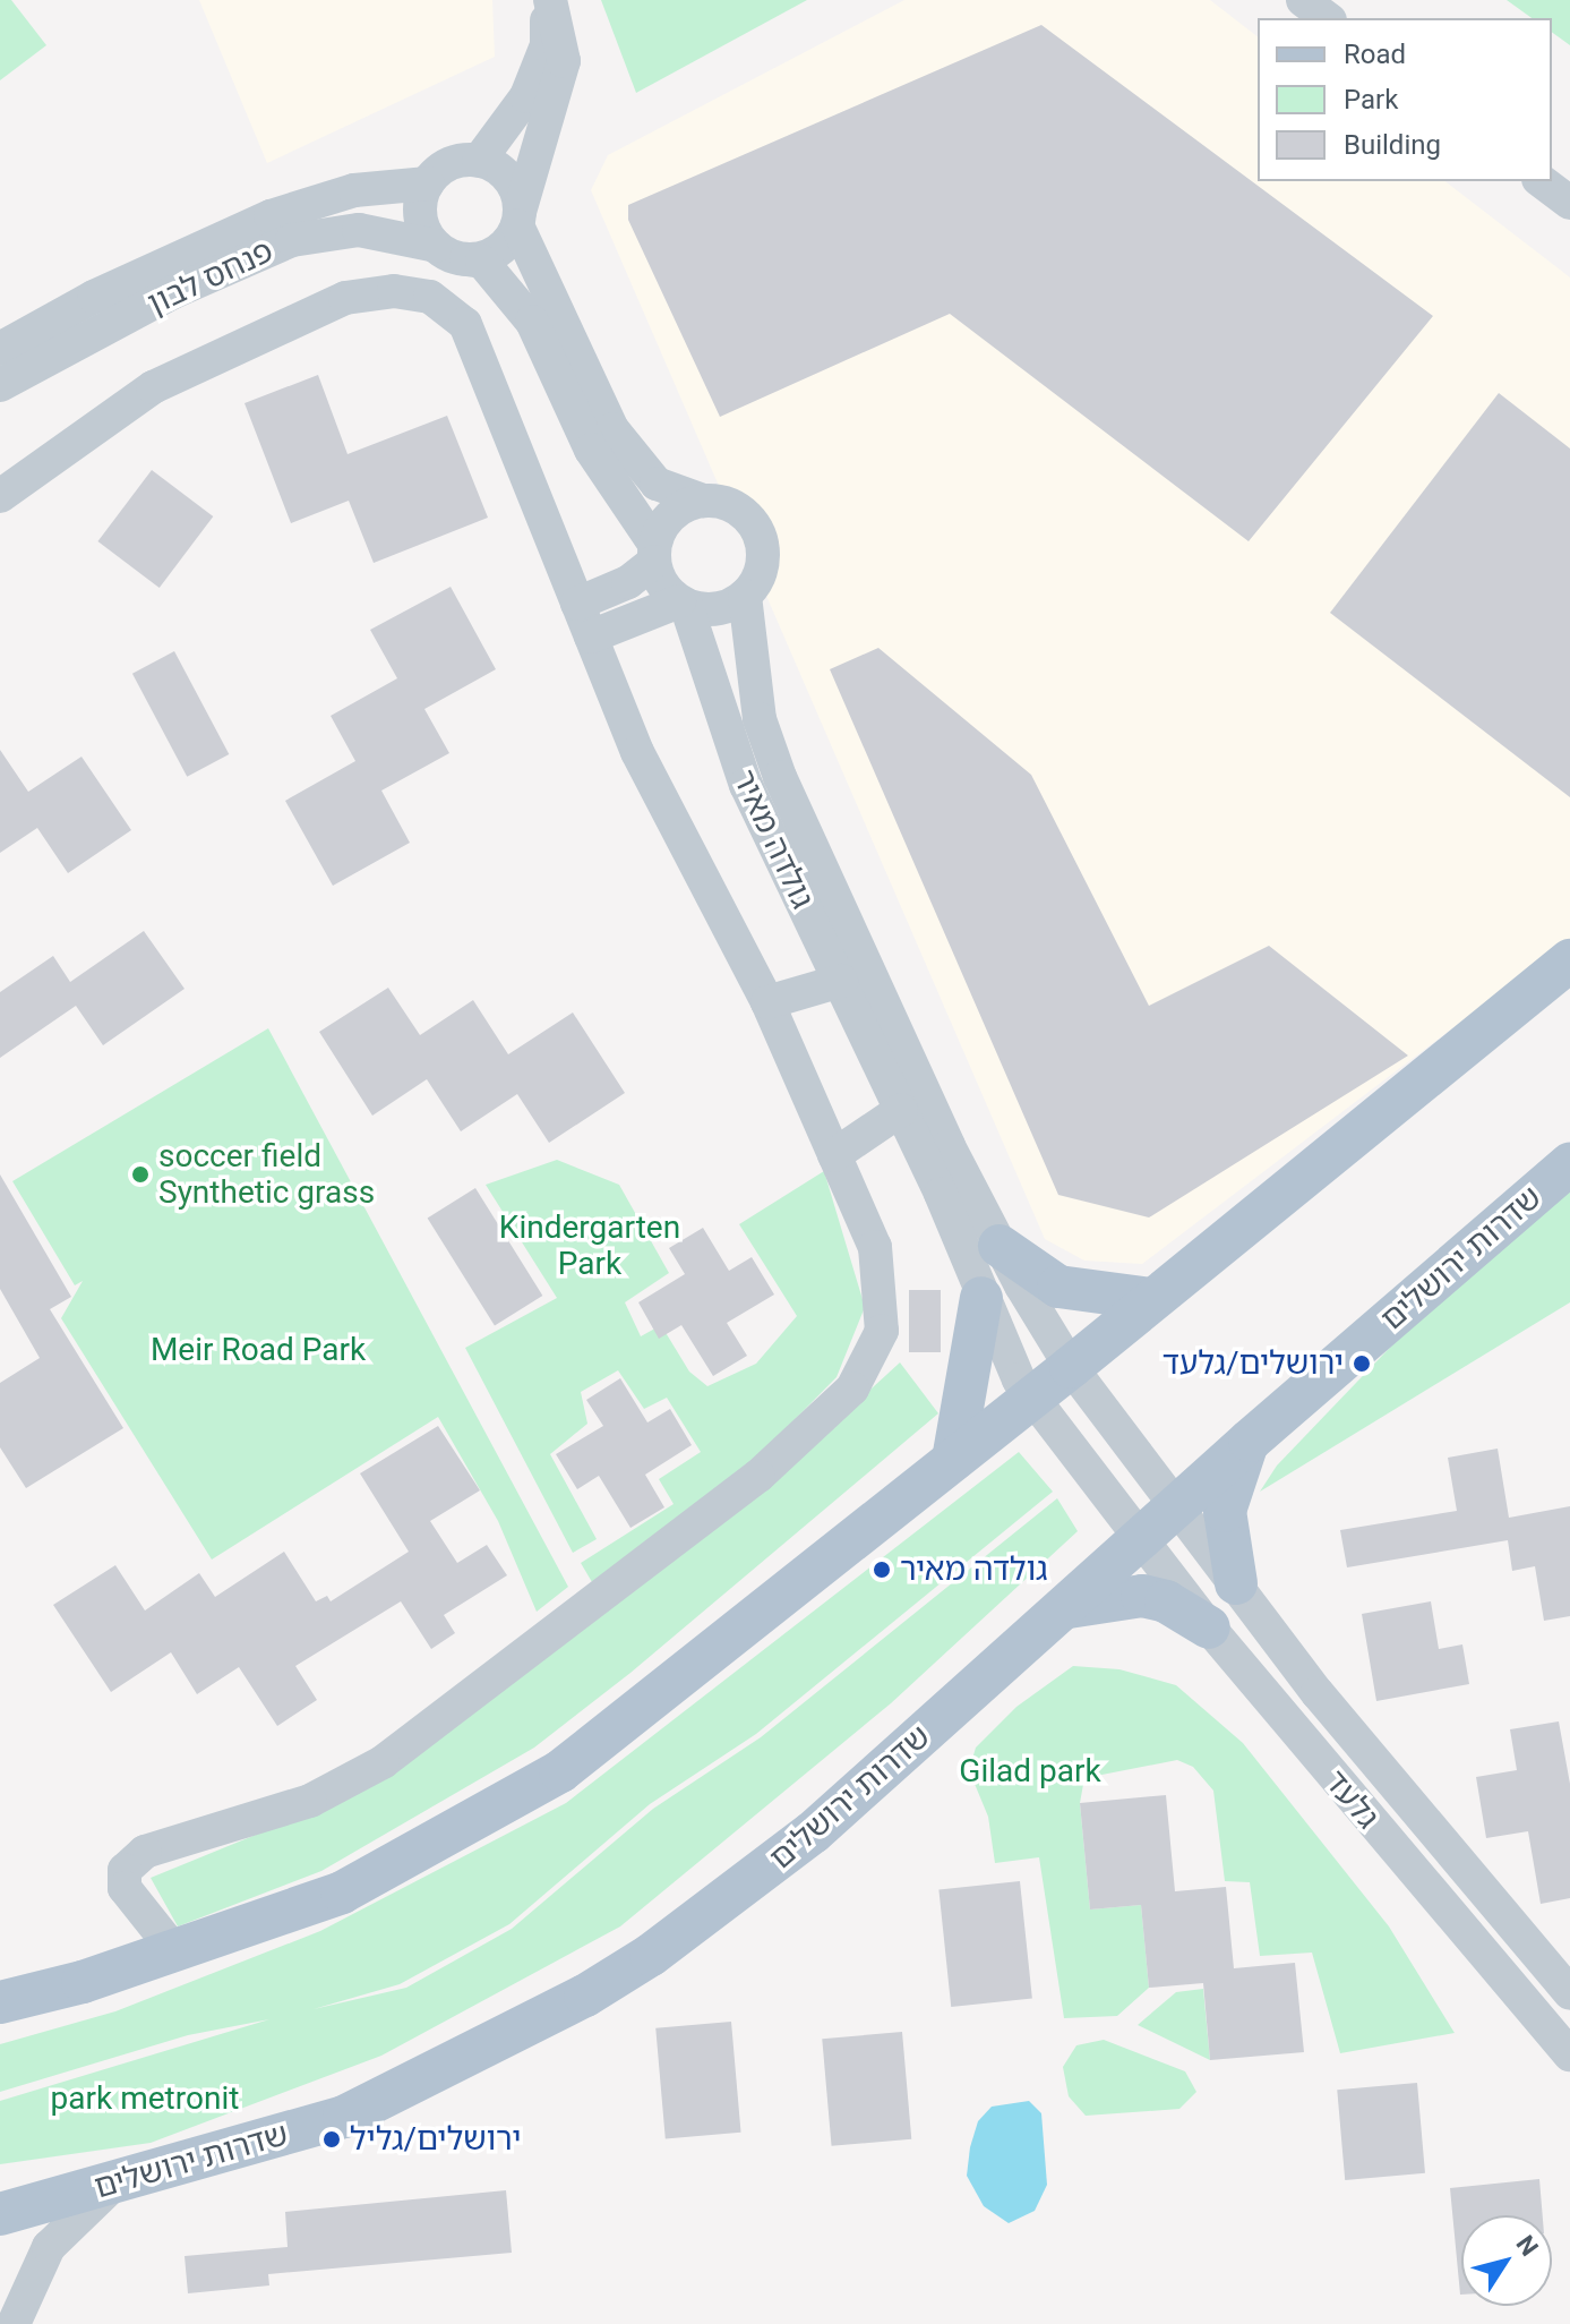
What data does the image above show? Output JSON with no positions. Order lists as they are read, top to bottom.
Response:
{
  "streets": {
    "main road": ["שדרות ירושלים"],
    "street": ["פנחס לבון", "גולדה מאיר", "גלעד"]
  },
  "crossings": [
    ["גולדה מאיר", "שדרות ירושלים"],
    ["גולדה מאיר", "גלעד"],
    ["שדרות ירושלים", "גלעד"]
  ],
  "parks": [
    "Kindergarten Park",
    "Meir Road Park",
    "Gilad park",
    "park metronit"
  ],
  "places": [
    "soccer field Synthetic grass",
    "ירושלים/גלעד",
    "גולדה מאיר",
    "ירושלים/גליל"
  ],
  "legend": ["Road", "Park", "Building"],
  "north": "top right"
}
